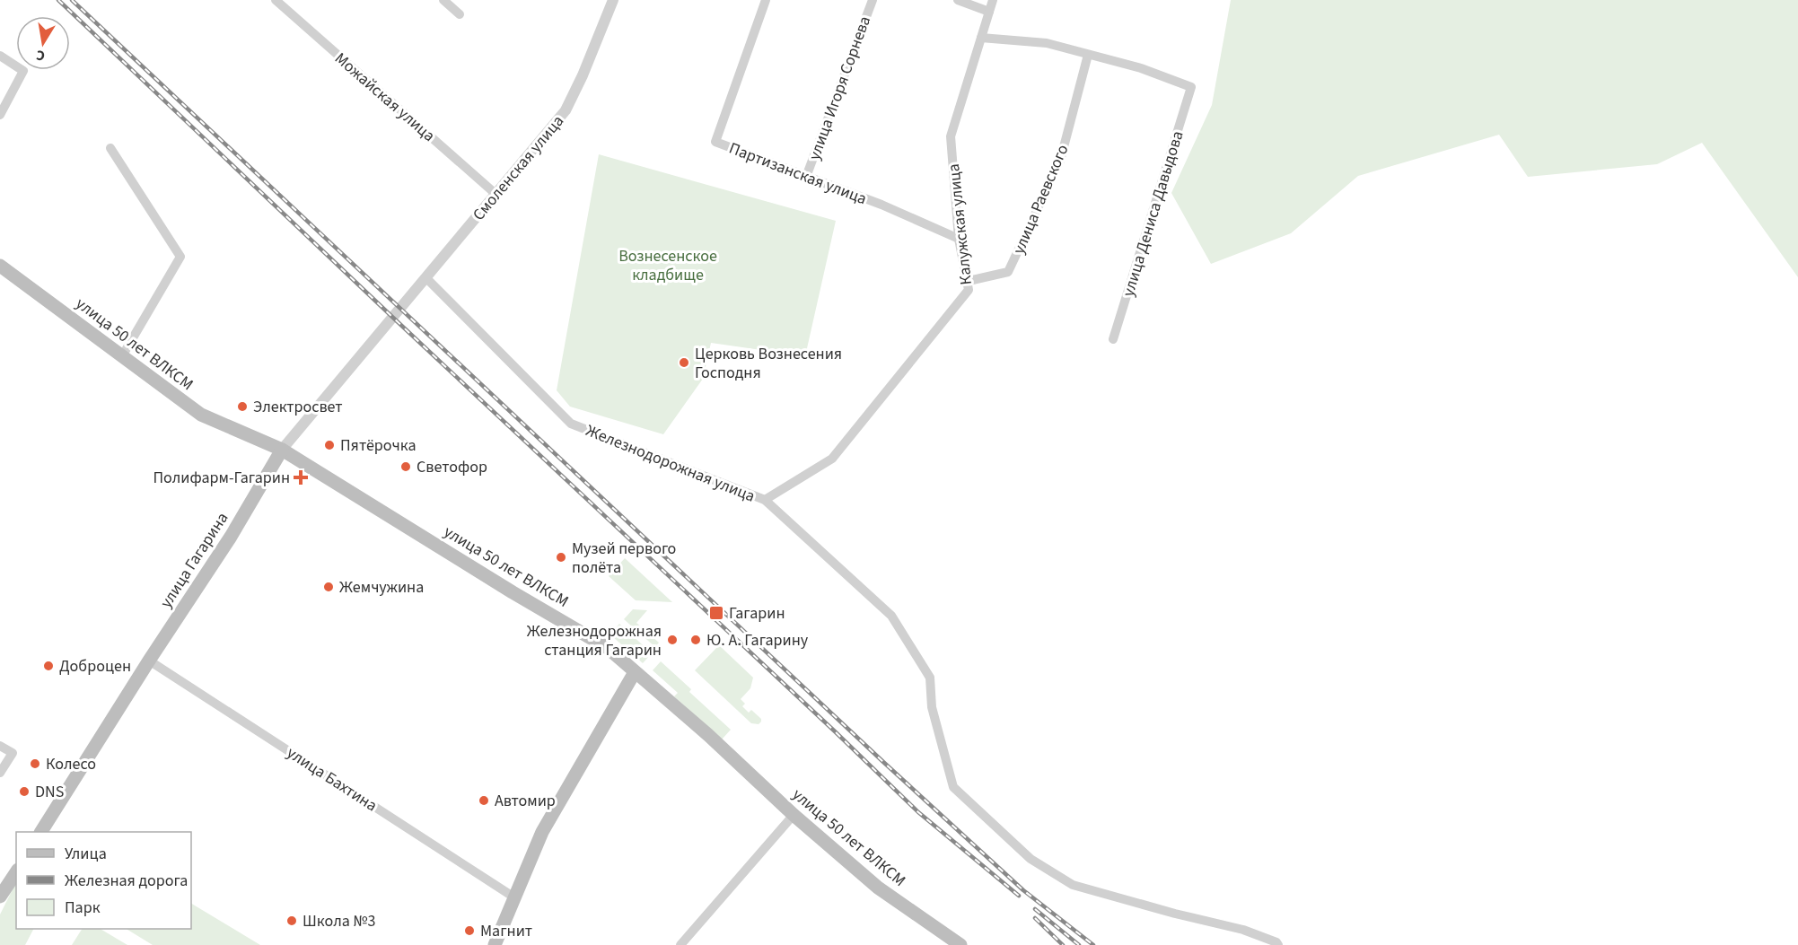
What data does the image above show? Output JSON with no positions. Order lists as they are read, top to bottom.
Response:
{
  "streets": {
    "main road": ["улица 50 лет ВЛКСМ", "улица Гагарина"],
    "street": [
      "улица Игоря Сорнева",
      "Можайская улица",
      "Смоленская улица",
      "Партизанская улица",
      "улица Раевского",
      "улица Дениса Давыдова",
      "Калужская улица",
      "Железнодорожная улица",
      "улица Бахтина"
    ]
  },
  "crossings": [
    ["улица Игоря Сорнева", "Партизанская улица"],
    ["Можайская улица", "Смоленская улица"],
    ["Смоленская улица", "Железнодорожная улица"],
    ["Смоленская улица", "улица Гагарина"],
    ["Партизанская улица", "Калужская улица"],
    ["улица Раевского", "улица Дениса Давыдова"],
    ["улица Раевского", "Калужская улица"],
    ["Калужская улица", "Железнодорожная улица"],
    ["улица 50 лет ВЛКСМ", "улица Гагарина"],
    ["улица Гагарина", "улица Бахтина"]
  ],
  "parks": ["Вознесенское кладбище"],
  "places": {
    "other": [
      "Церковь Вознесения Господня",
      "Электросвет",
      "Пятёрочка",
      "Светофор",
      "Музей первого полёта",
      "Жемчужина",
      "Железнодорожная станция Гагарин",
      "Ю. А. Гагарину",
      "Доброцен",
      "Колесо",
      "DNS",
      "Автомир",
      "Школа №3",
      "Магнит"
    ],
    "health": ["Полифарм-Гагарин"],
    "transit": ["Гагарин"]
  },
  "legend": ["Улица", "Железная дорога", "Парк"],
  "north": "bottom"
}
